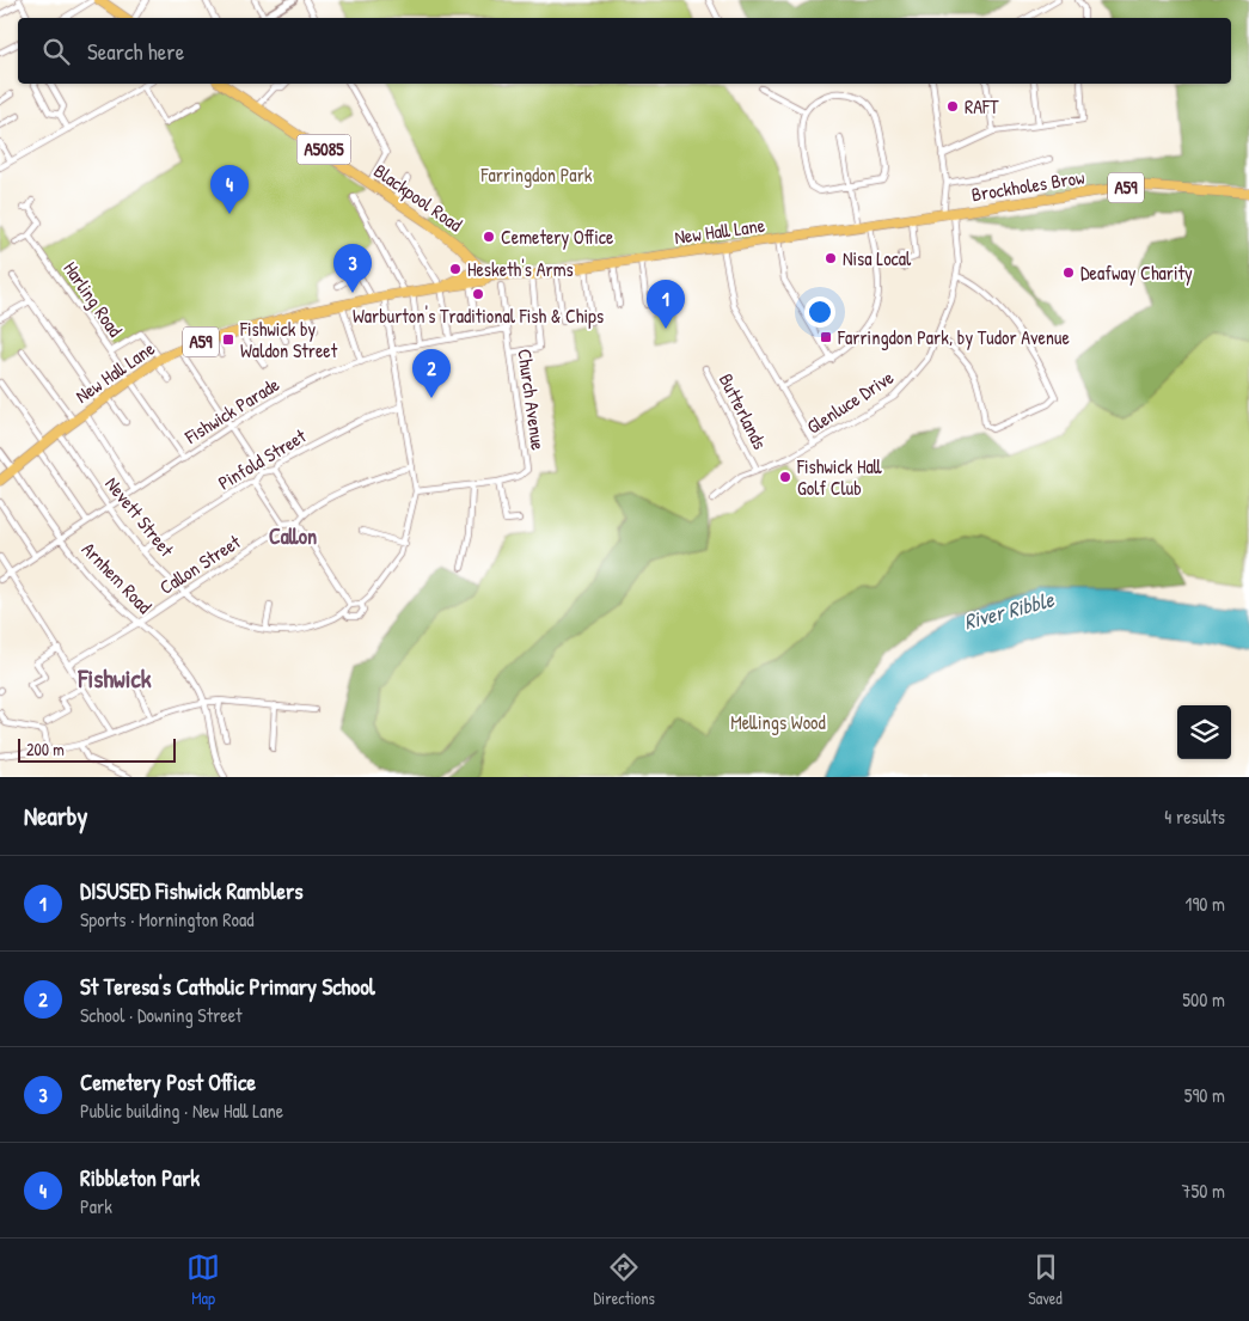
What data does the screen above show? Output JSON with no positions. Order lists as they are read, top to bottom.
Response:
{
  "streets": {
    "highway": [
      "A5085",
      "Brockholes Brow",
      "A59",
      "Blackpool Road",
      "New Hall Lane"
    ],
    "street": [
      "Harling Road",
      "Church Avenue",
      "Glenluce Drive",
      "Fishwick Parade",
      "Butterlands",
      "Pinfold Street",
      "Nevett Street",
      "Callon Street",
      "Arnhem Road"
    ]
  },
  "crossings": [
    ["Brockholes Brow", "New Hall Lane"],
    ["Brockholes Brow", "Glenluce Drive"],
    ["A59", "Blackpool Road"],
    ["A59", "New Hall Lane"],
    ["Blackpool Road", "New Hall Lane"],
    ["New Hall Lane", "Harling Road"],
    ["New Hall Lane", "Glenluce Drive"],
    ["New Hall Lane", "Nevett Street"],
    ["New Hall Lane", "Arnhem Road"],
    ["Harling Road", "Fishwick Parade"],
    ["Church Avenue", "Fishwick Parade"],
    ["Glenluce Drive", "Butterlands"],
    ["Fishwick Parade", "Nevett Street"],
    ["Fishwick Parade", "Arnhem Road"],
    ["Pinfold Street", "Nevett Street"],
    ["Nevett Street", "Callon Street"],
    ["Callon Street", "Arnhem Road"]
  ],
  "districts": ["Callon", "Fishwick"],
  "water": ["River Ribble"],
  "parks": ["Farringdon Park", "Mellings Wood"],
  "places": {
    "other": [
      "RAFT",
      "Cemetery Office",
      "Nisa Local",
      "Hesketh's Arms",
      "Deafway Charity",
      "Warburton's Traditional Fish & Chips",
      "Fishwick Hall Golf Club"
    ],
    "transit": ["Farringdon Park, by Tudor Avenue", "Fishwick by Waldon Street"]
  },
  "scale_bar": "200 m",
  "page": {
    "search": "Search here",
    "pins": [
      "4",
      "3",
      "1",
      "2"
    ],
    "scale": "200 m",
    "heading": ["Nearby", "4 results"],
    "list": [
      {
        "mark": "1",
        "name": "DISUSED Fishwick Ramblers",
        "note": "Sports · Mornington Road",
        "value": "190 m"
      },
      {
        "mark": "2",
        "name": "St Teresa's Catholic Primary School",
        "note": "School · Downing Street",
        "value": "500 m"
      },
      {
        "mark": "3",
        "name": "Cemetery Post Office",
        "note": "Public building · New Hall Lane",
        "value": "590 m"
      },
      {
        "mark": "4",
        "name": "Ribbleton Park",
        "note": "Park",
        "value": "750 m"
      }
    ],
    "nav": ["Map", "Directions", "Saved"]
  }
}
